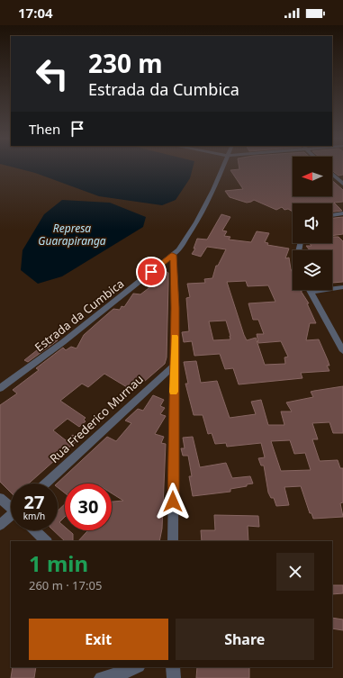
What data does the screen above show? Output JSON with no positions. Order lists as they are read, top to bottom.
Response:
{
  "streets": {
    "street": ["Estrada da Cumbica", "Rua Frederico Murnau"]
  },
  "water": ["Represa Guarapiranga"],
  "north": "left",
  "page": {
    "status": "17:04",
    "turn": ["230 m", "Estrada da Cumbica"],
    "then": "Then",
    "speed": "27 km/h",
    "limit": "30",
    "heading": ["1 min", "260 m · 17:05"],
    "buttons": ["Exit", "Share"]
  }
}
